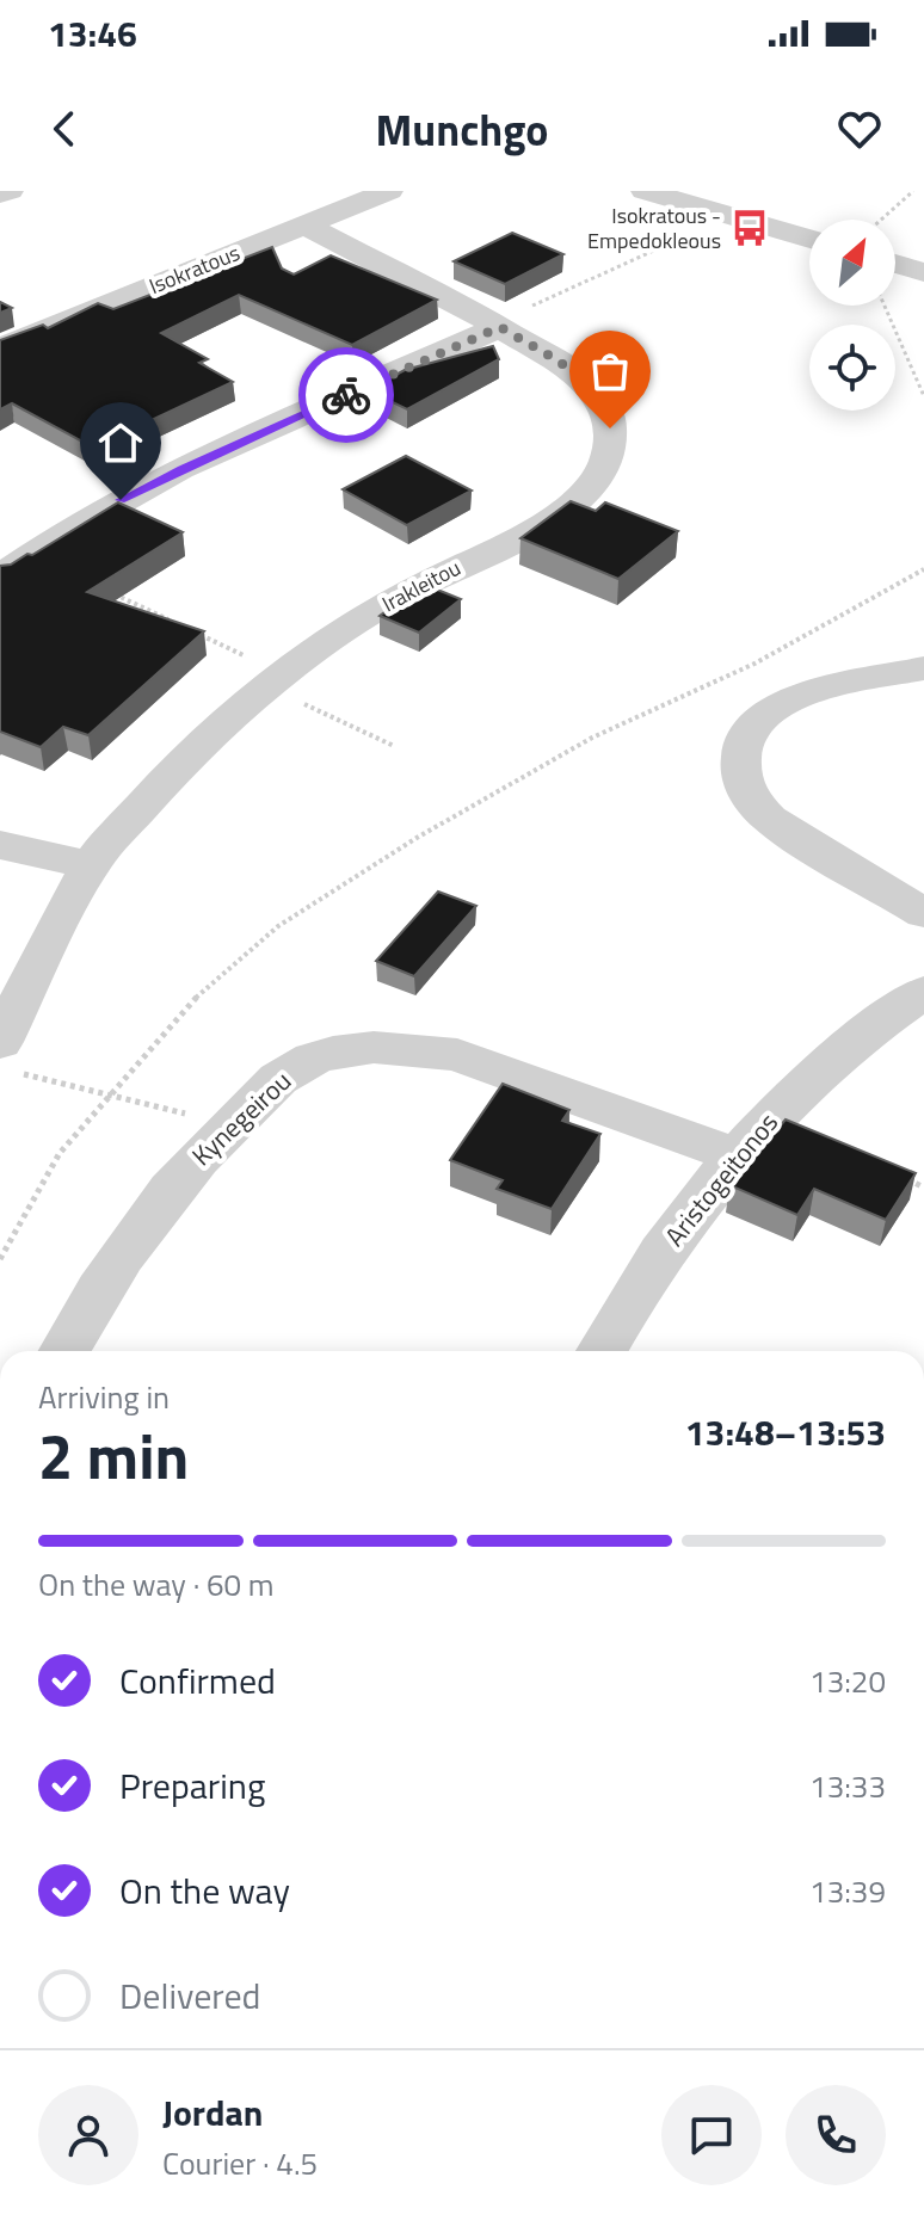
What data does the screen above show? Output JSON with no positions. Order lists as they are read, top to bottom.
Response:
{
  "streets": {
    "street": [
      "Isokratous",
      "Irakleitou",
      "Kynegeirou",
      "Aristogeitonos"
    ]
  },
  "crossings": [
    ["Isokratous", "Irakleitou"],
    ["Kynegeirou", "Aristogeitonos"]
  ],
  "places": {
    "bus stop": ["Isokratous - Empedokleous"]
  },
  "north": "top right",
  "page": {
    "status": "13:46",
    "header": "Munchgo",
    "heading": ["2 min", "Arriving in", "13:48–13:53"],
    "panel": ["Jordan", "Courier · 4.5"],
    "bar": "On the way · 60 m",
    "list": [
      ["Confirmed", "13:20"],
      ["Preparing", "13:33"],
      ["On the way", "13:39"],
      "Delivered"
    ]
  }
}
